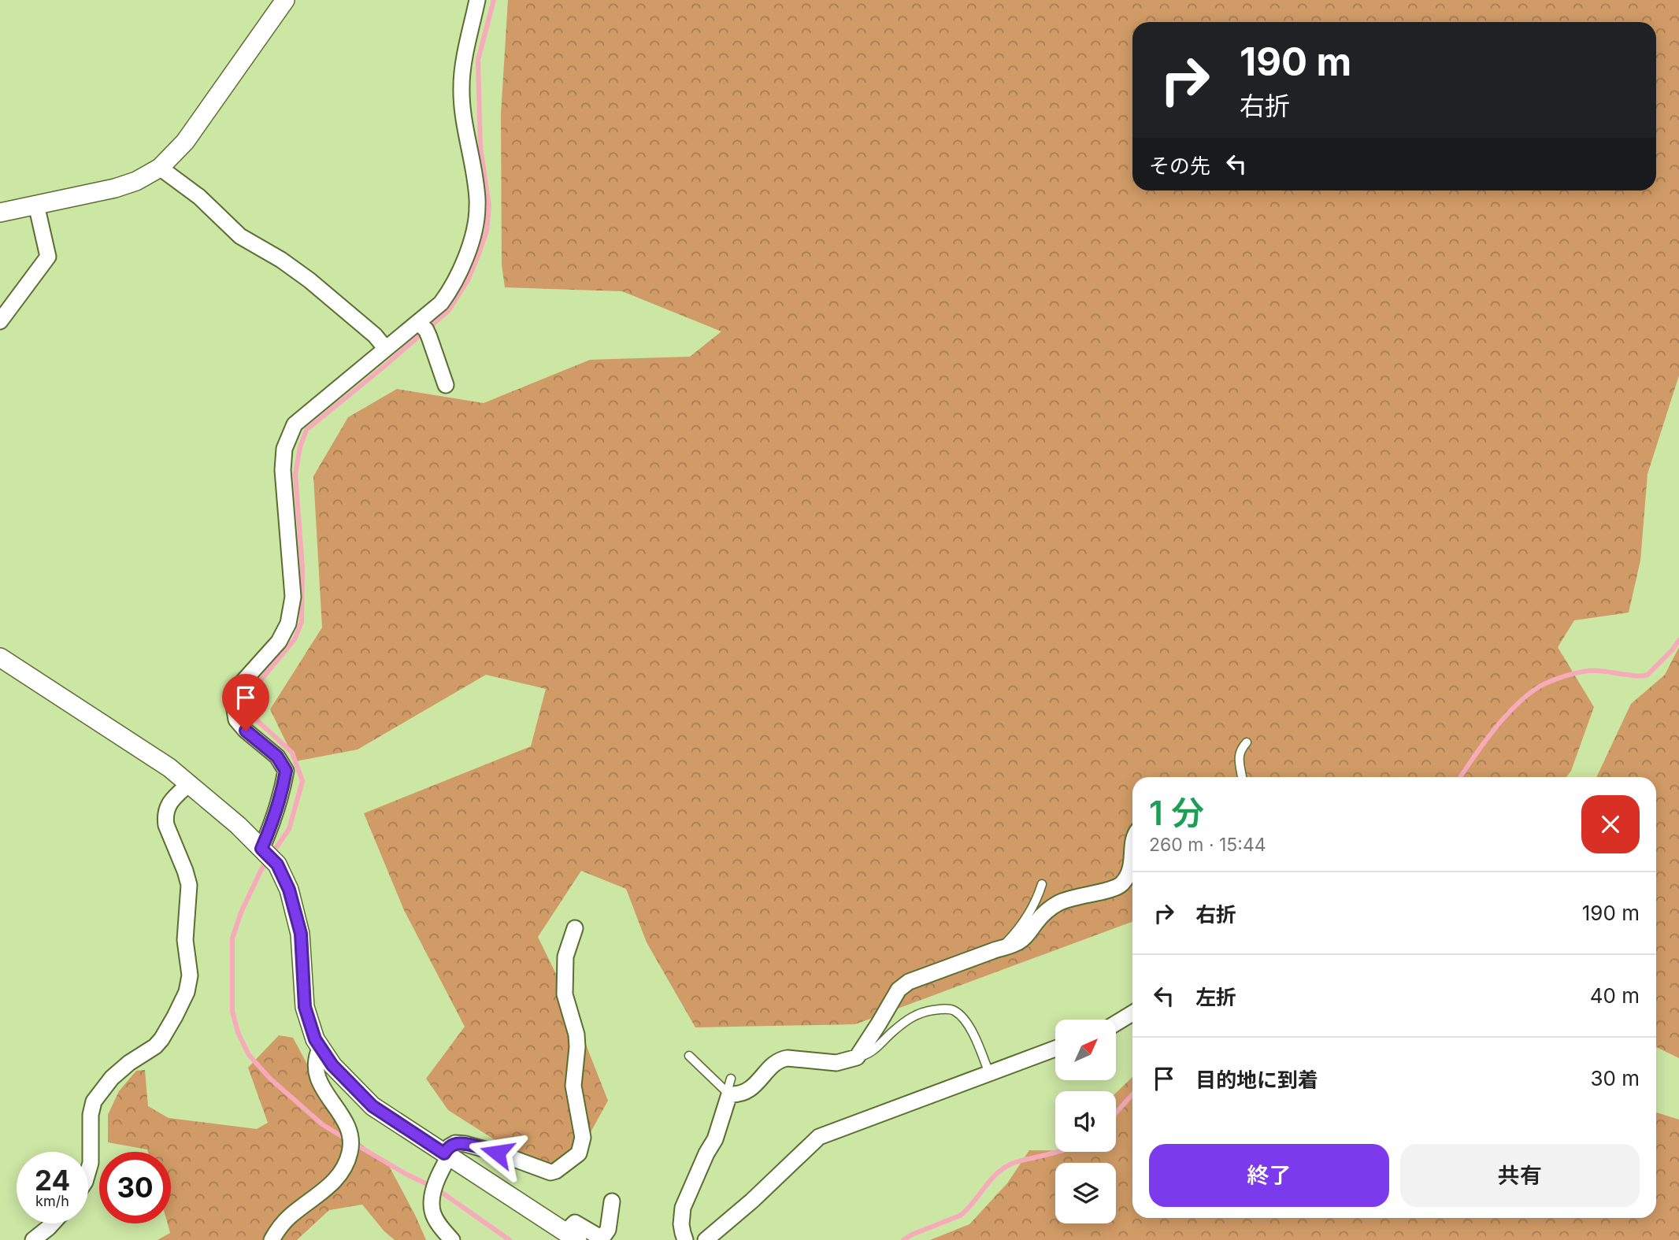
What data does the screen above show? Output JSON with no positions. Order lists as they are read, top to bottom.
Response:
{
  "north": "top right",
  "page": {
    "turn": ["190 m", "右折"],
    "then": "その先",
    "heading": ["1 分", "260 m · 15:44"],
    "list": [
      {
        "name": "右折",
        "value": "190 m"
      },
      {
        "name": "左折",
        "value": "40 m"
      },
      {
        "name": "目的地に到着",
        "value": "30 m"
      }
    ],
    "buttons": ["終了", "共有"],
    "speed": "24 km/h",
    "limit": "30"
  }
}
